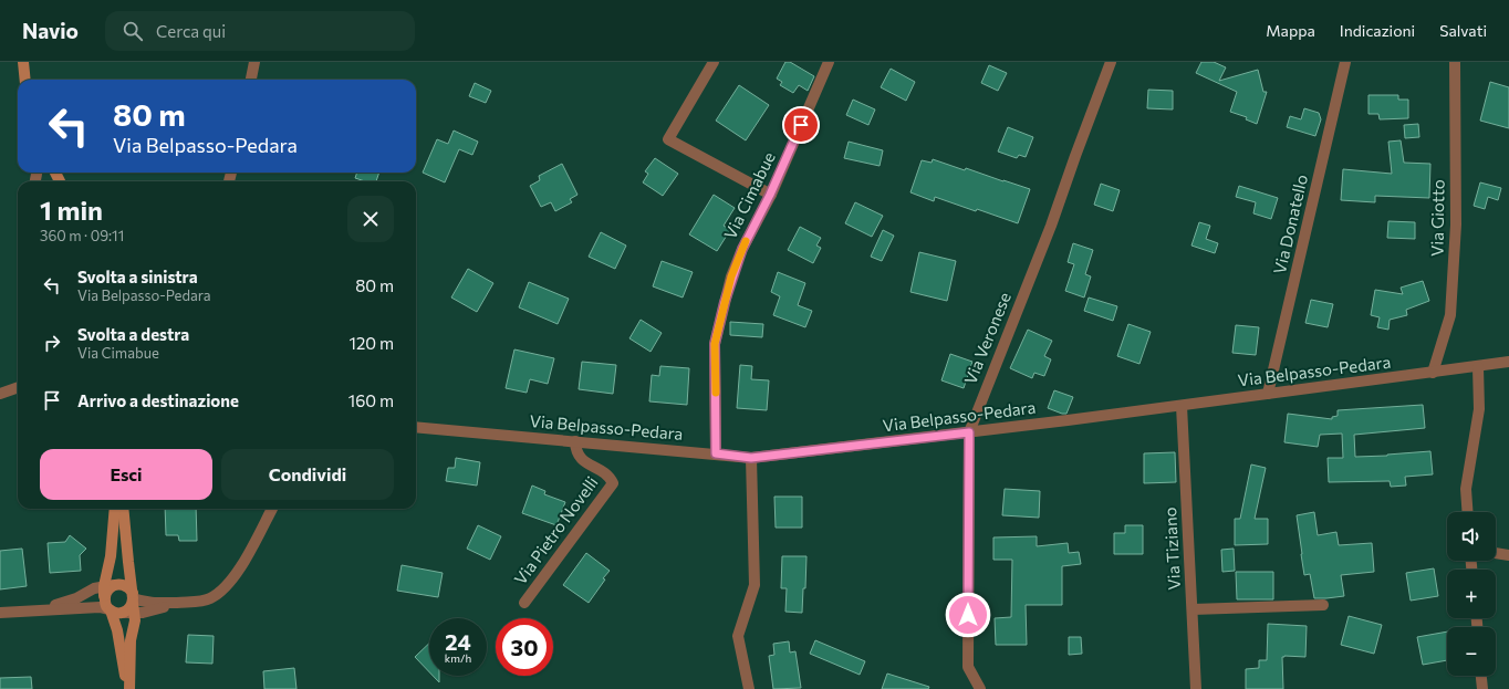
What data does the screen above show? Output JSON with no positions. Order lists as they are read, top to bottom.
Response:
{
  "streets": {
    "street": [
      "Via Cimabue",
      "Via Giotto",
      "Via Donatello",
      "Via Veronese",
      "Via Belpasso-Pedara",
      "Via Pietro Novelli",
      "Via Tiziano"
    ]
  },
  "crossings": [
    ["Via Cimabue", "Via Belpasso-Pedara"],
    ["Via Giotto", "Via Belpasso-Pedara"],
    ["Via Donatello", "Via Belpasso-Pedara"],
    ["Via Veronese", "Via Belpasso-Pedara"],
    ["Via Belpasso-Pedara", "Via Pietro Novelli"],
    ["Via Belpasso-Pedara", "Via Tiziano"]
  ],
  "page": {
    "header": "Navio",
    "search": "Cerca qui",
    "nav": ["Mappa", "Indicazioni", "Salvati"],
    "turn": ["80 m", "Via Belpasso-Pedara"],
    "heading": ["1 min", "360 m · 09:11"],
    "list": [
      {
        "name": "Svolta a sinistra",
        "note": "Via Belpasso-Pedara",
        "value": "80 m"
      },
      {
        "name": "Svolta a destra",
        "note": "Via Cimabue",
        "value": "120 m"
      },
      {
        "name": "Arrivo a destinazione",
        "value": "160 m"
      }
    ],
    "buttons": ["Esci", "Condividi"],
    "map_buttons": ["+", "−"],
    "speed": "24 km/h",
    "limit": "30"
  }
}
